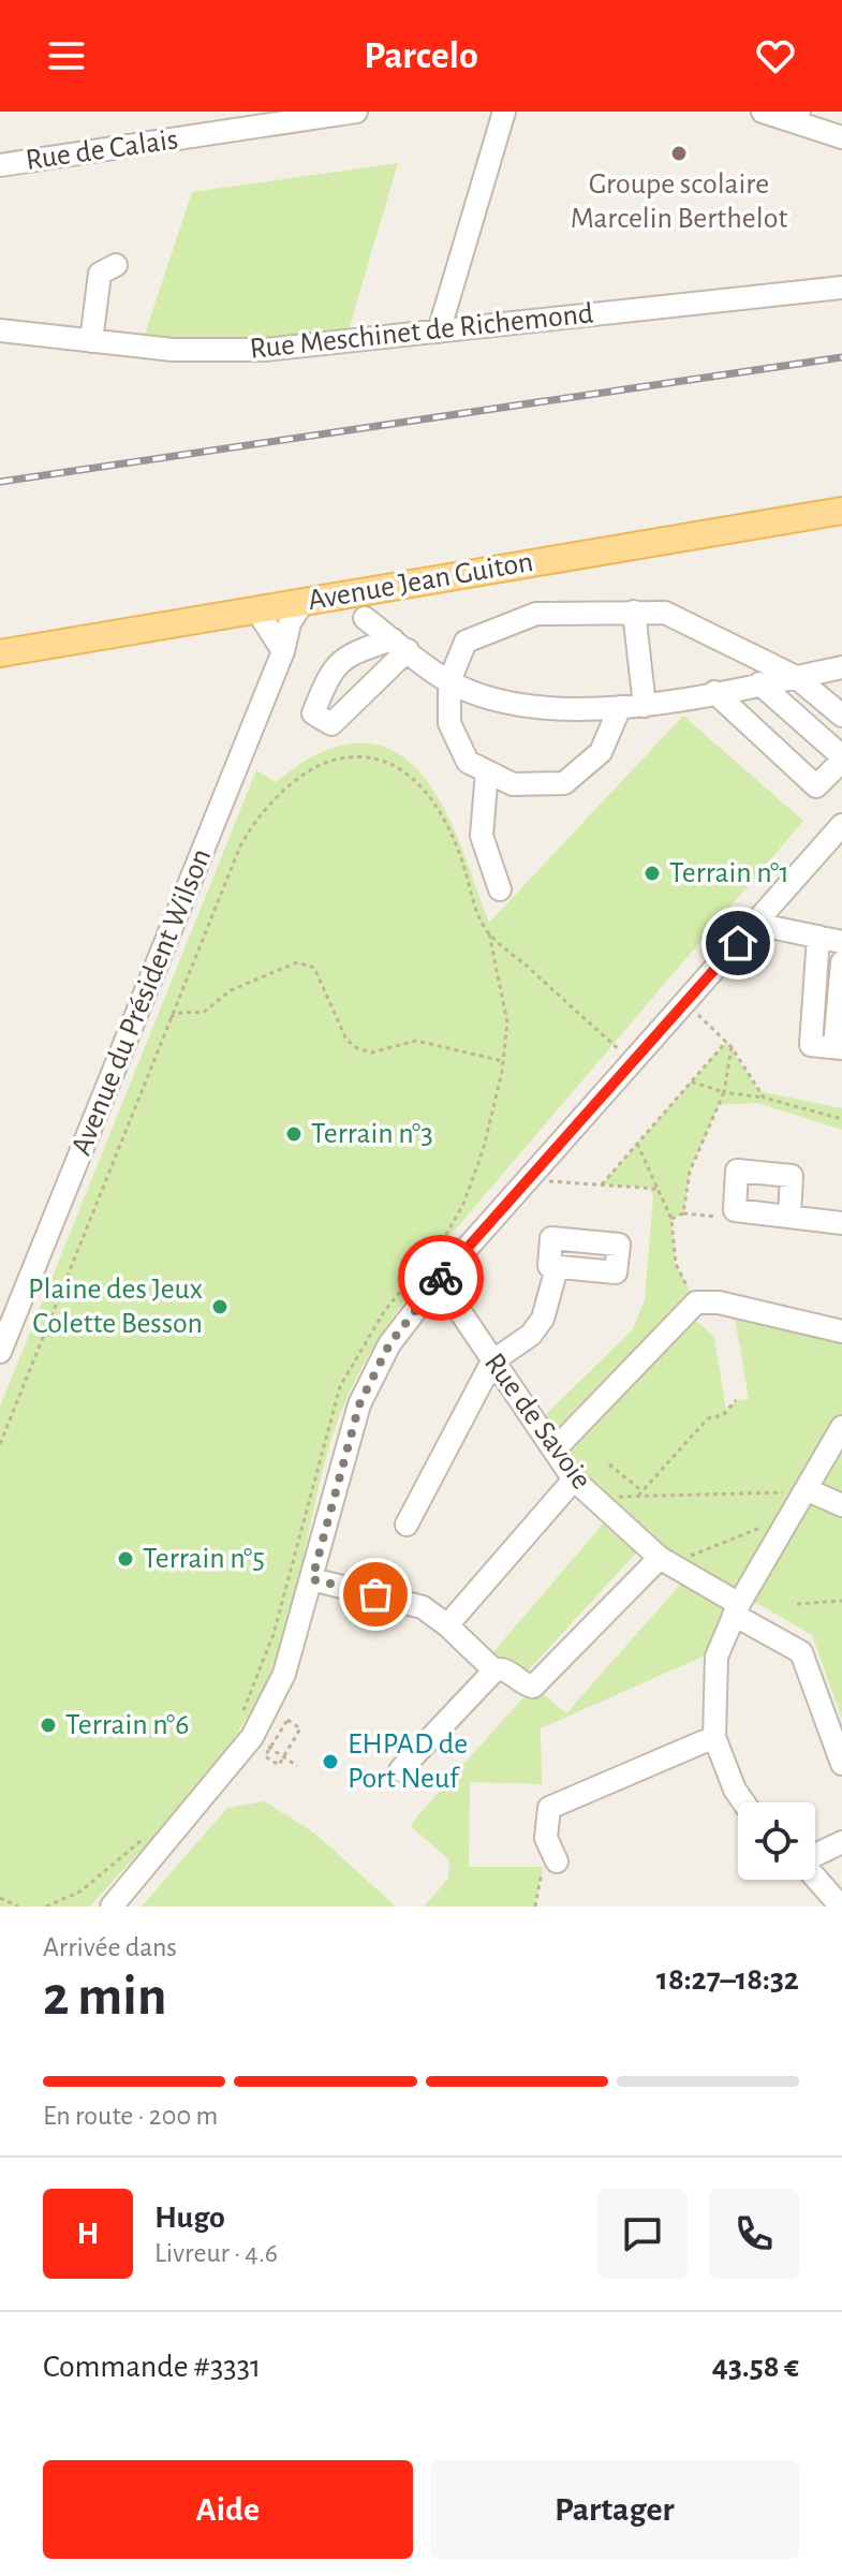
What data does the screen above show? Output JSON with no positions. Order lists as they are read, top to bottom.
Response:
{
  "streets": {
    "main road": ["Avenue Jean Guiton"],
    "street": [
      "Rue de Calais",
      "Rue Meschinet de Richemond",
      "Avenue du Président Wilson",
      "Rue de Savoie"
    ]
  },
  "crossings": [
    ["Avenue Jean Guiton", "Avenue du Président Wilson"]
  ],
  "places": [
    "Groupe scolaire Marcelin Berthelot",
    "Terrain n°1",
    "Terrain n°3",
    "Plaine des Jeux Colette Besson",
    "Terrain n°5",
    "Terrain n°6",
    "EHPAD de Port Neuf"
  ],
  "page": {
    "header": "Parcelo",
    "heading": ["2 min", "Arrivée dans", "18:27–18:32"],
    "panel": [
      "Hugo",
      "Livreur · 4.6",
      "Commande #3331",
      "43.58 €"
    ],
    "bar": "En route · 200 m",
    "round": "H",
    "buttons": ["Aide", "Partager"]
  }
}
